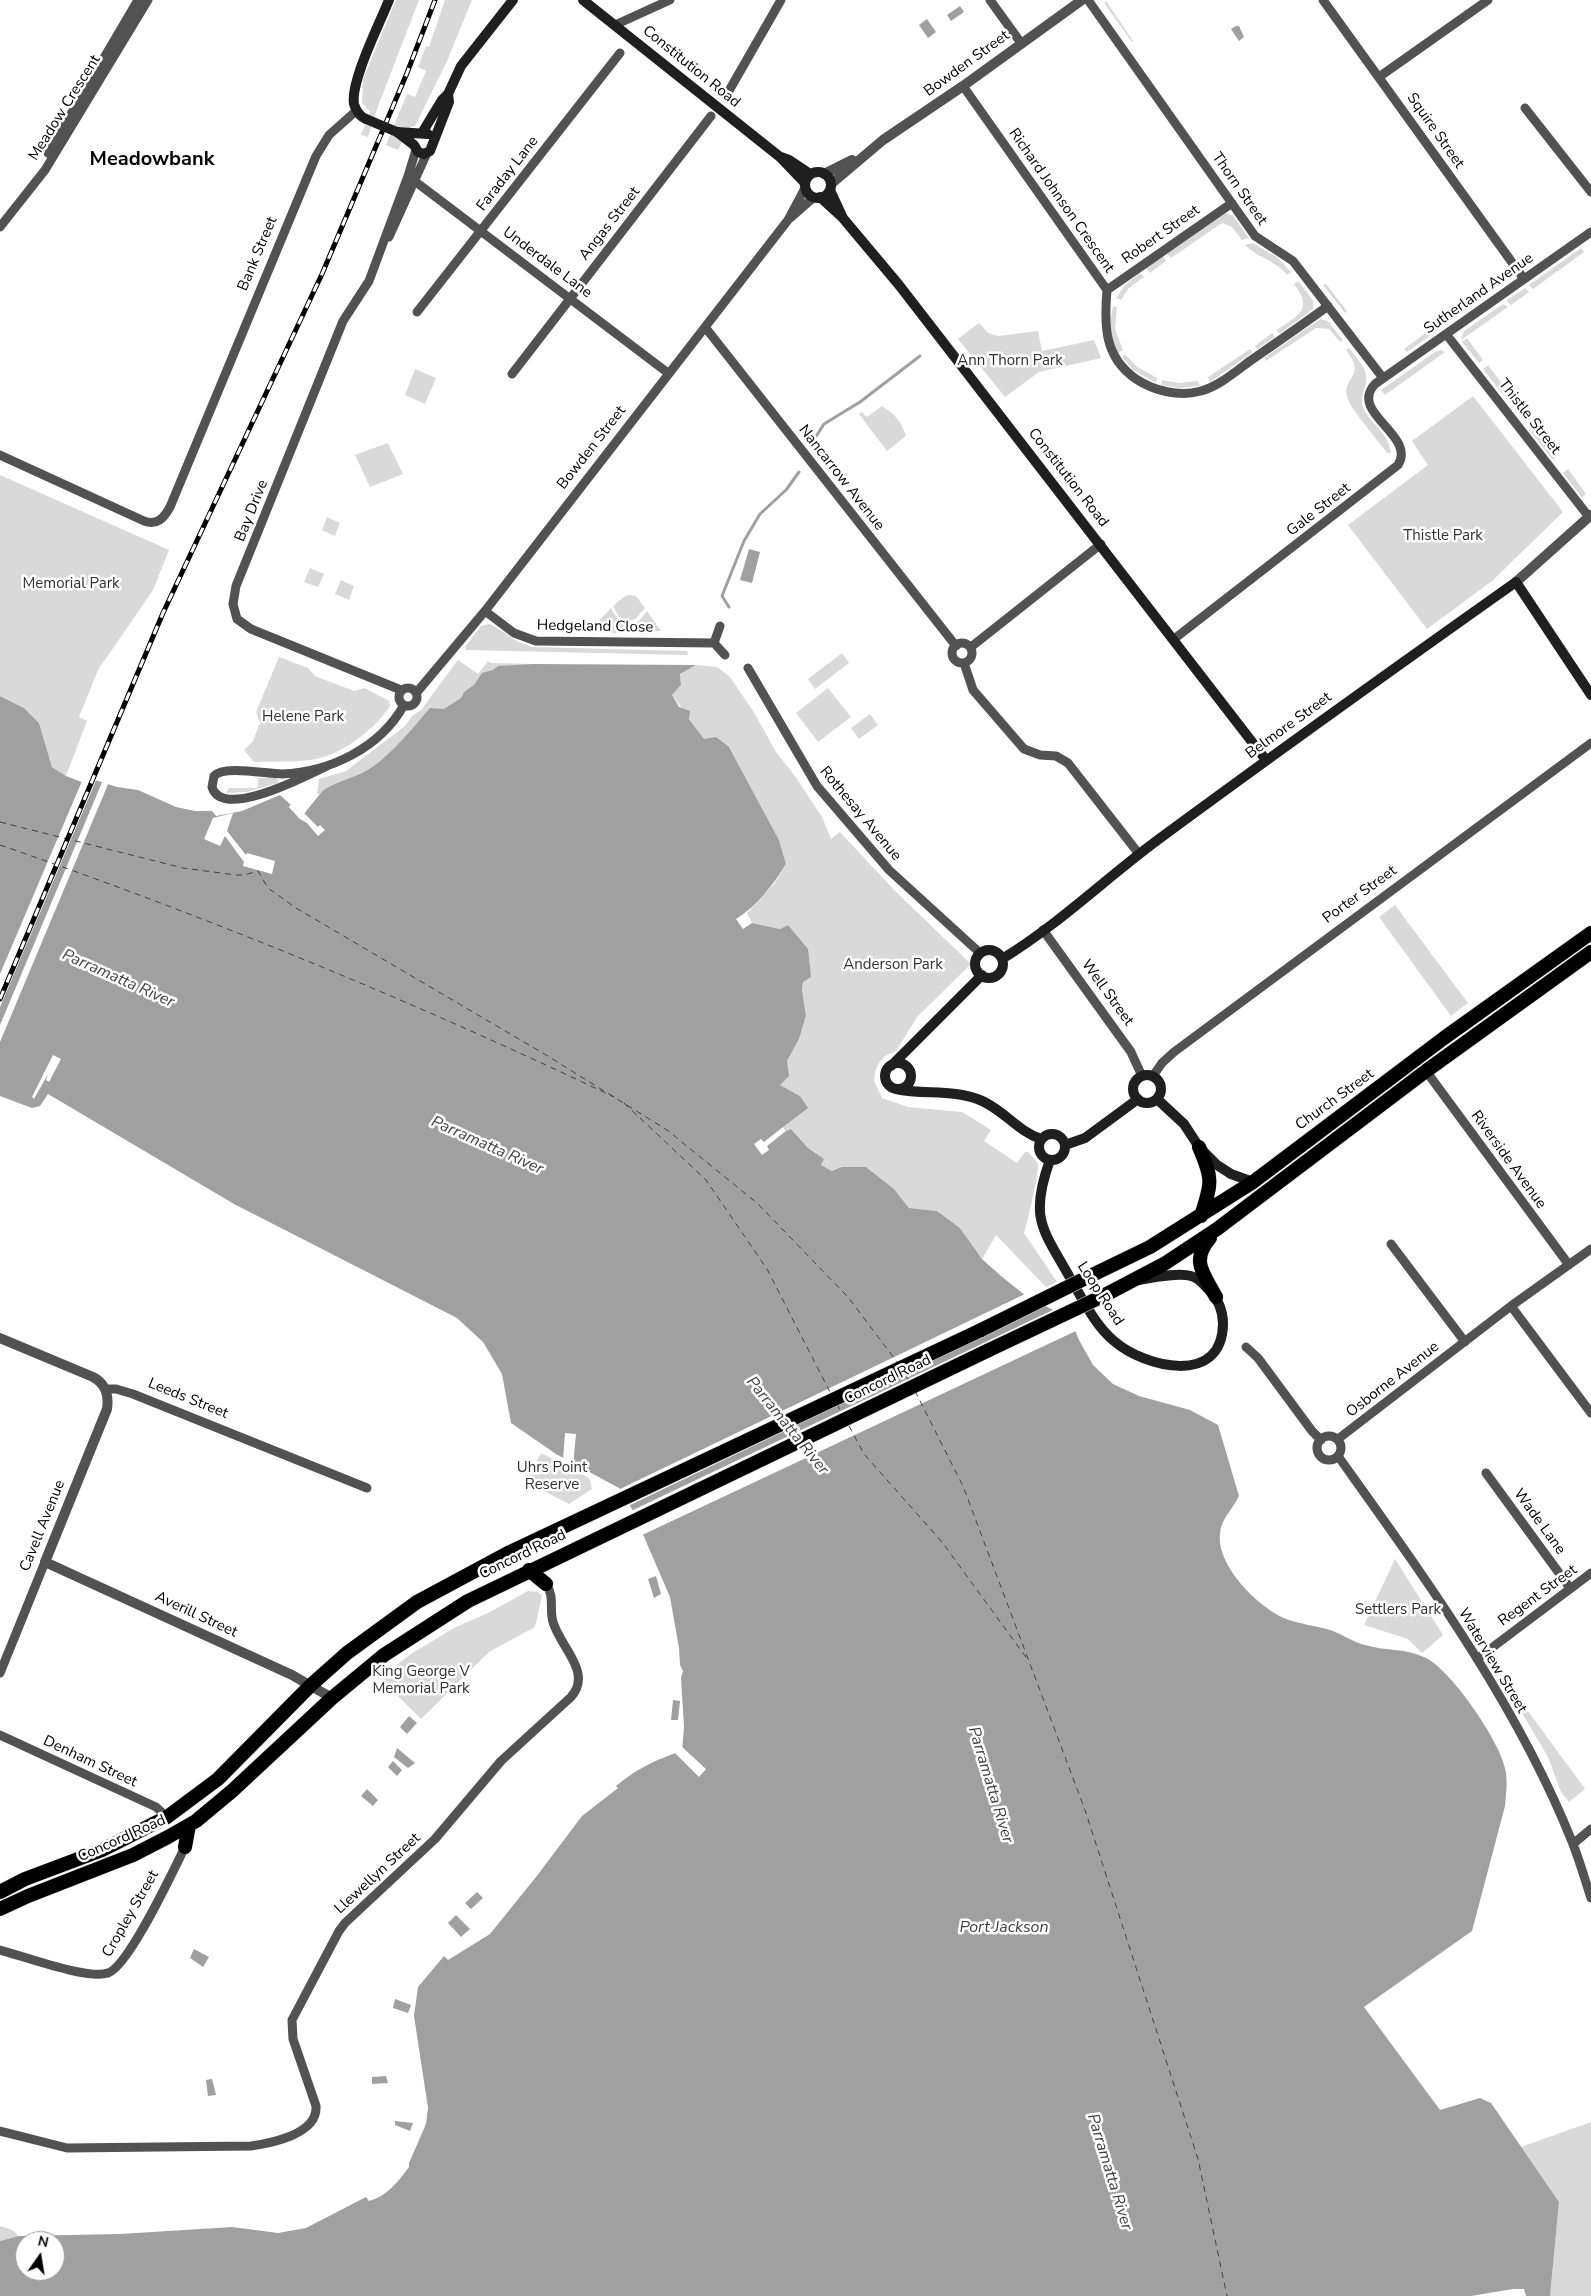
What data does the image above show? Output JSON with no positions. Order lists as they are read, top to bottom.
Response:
{
  "streets": {
    "highway": ["Church Street", "Concord Road"],
    "main road": ["Constitution Road", "Belmore Street", "Loop Road"],
    "street": [
      "Bowden Street",
      "Meadow Crescent",
      "Squire Street",
      "Faraday Lane",
      "Thorn Street",
      "Richard Johnson Crescent",
      "Angas Street",
      "Robert Street",
      "Bank Street",
      "Underdale Lane",
      "Sutherland Avenue",
      "Thistle Street",
      "Nancarrow Avenue",
      "Gale Street",
      "Bay Drive",
      "Hedgeland Close",
      "Rothesay Avenue",
      "Porter Street",
      "Well Street",
      "Riverside Avenue",
      "Osborne Avenue",
      "Leeds Street",
      "Wade Lane",
      "Cavell Avenue",
      "Regent Street",
      "Averill Street",
      "Waterview Street",
      "Denham Street",
      "Llewellyn Street",
      "Cropley Street"
    ]
  },
  "crossings": [
    ["Bowden Street", "Constitution Road"],
    ["Bowden Street", "Richard Johnson Crescent"],
    ["Bowden Street", "Underdale Lane"],
    ["Bowden Street", "Nancarrow Avenue"],
    ["Bowden Street", "Bay Drive"],
    ["Bowden Street", "Hedgeland Close"],
    ["Constitution Road", "Gale Street"],
    ["Constitution Road", "Belmore Street"],
    ["Squire Street", "Sutherland Avenue"],
    ["Faraday Lane", "Underdale Lane"],
    ["Thorn Street", "Richard Johnson Crescent"],
    ["Thorn Street", "Robert Street"],
    ["Thorn Street", "Sutherland Avenue"],
    ["Thorn Street", "Gale Street"],
    ["Richard Johnson Crescent", "Robert Street"],
    ["Angas Street", "Underdale Lane"],
    ["Underdale Lane", "Bay Drive"],
    ["Sutherland Avenue", "Thistle Street"],
    ["Sutherland Avenue", "Gale Street"],
    ["Thistle Street", "Belmore Street"],
    ["Belmore Street", "Rothesay Avenue"],
    ["Belmore Street", "Well Street"],
    ["Porter Street", "Well Street"],
    ["Church Street", "Riverside Avenue"],
    ["Church Street", "Loop Road"],
    ["Church Street", "Concord Road"],
    ["Riverside Avenue", "Osborne Avenue"],
    ["Concord Road", "Averill Street"],
    ["Concord Road", "Denham Street"],
    ["Osborne Avenue", "Waterview Street"],
    ["Leeds Street", "Cavell Avenue"],
    ["Wade Lane", "Regent Street"],
    ["Cavell Avenue", "Averill Street"],
    ["Regent Street", "Waterview Street"]
  ],
  "districts": ["Meadowbank"],
  "water": ["Parramatta River", "Port Jackson"],
  "parks": [
    "Ann Thorn Park",
    "Thistle Park",
    "Memorial Park",
    "Helene Park",
    "Anderson Park",
    "Uhrs Point Reserve",
    "Settlers Park",
    "King George V Memorial Park"
  ],
  "north": "top"
}
